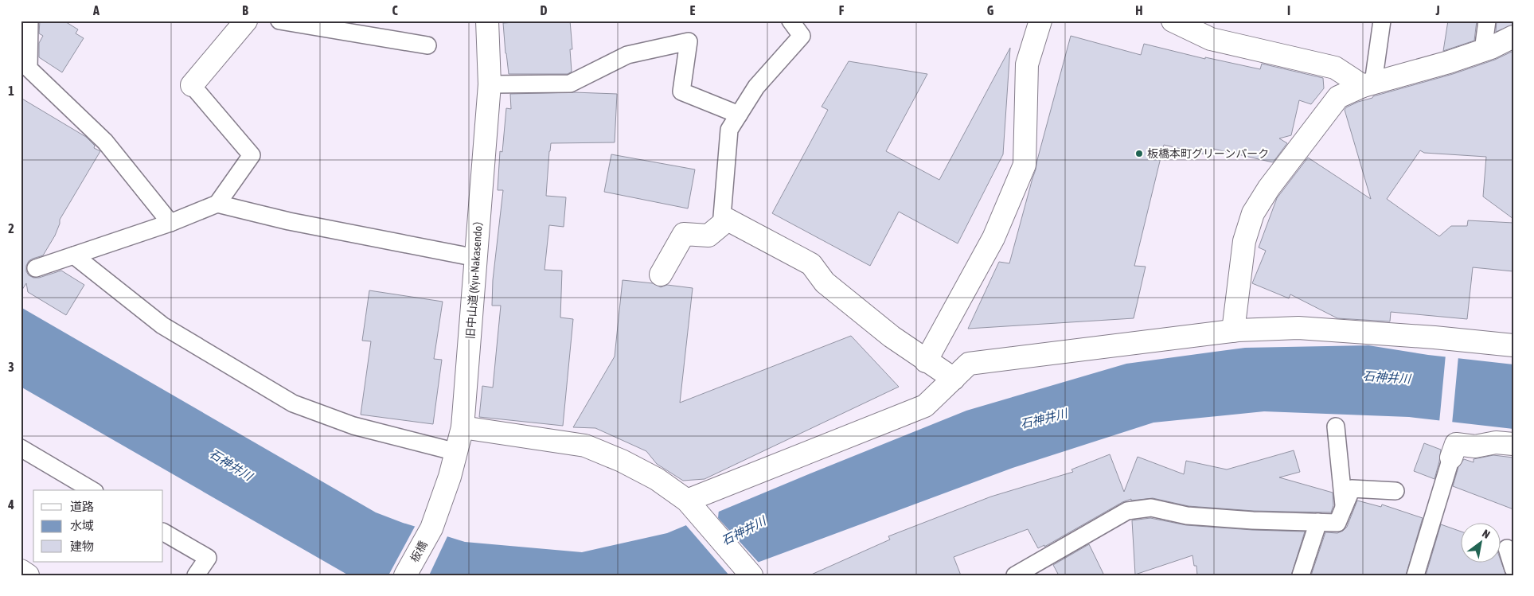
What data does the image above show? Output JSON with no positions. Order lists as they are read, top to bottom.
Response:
{
  "streets": {
    "street": ["旧中山道 (Kyu-Nakasendo）", "板橋"]
  },
  "crossings": [
    ["旧中山道 (Kyu-Nakasendo）", "板橋"]
  ],
  "water": ["石神井川"],
  "places": ["板橋本町グリーンパーク"],
  "legend": ["道路", "水域", "建物"],
  "north": "top right",
  "grid": {
    "columns": [
      "A",
      "B",
      "C",
      "D",
      "E",
      "F",
      "G",
      "H",
      "I",
      "J"
    ],
    "rows": [
      "1",
      "2",
      "3",
      "4"
    ]
  }
}
